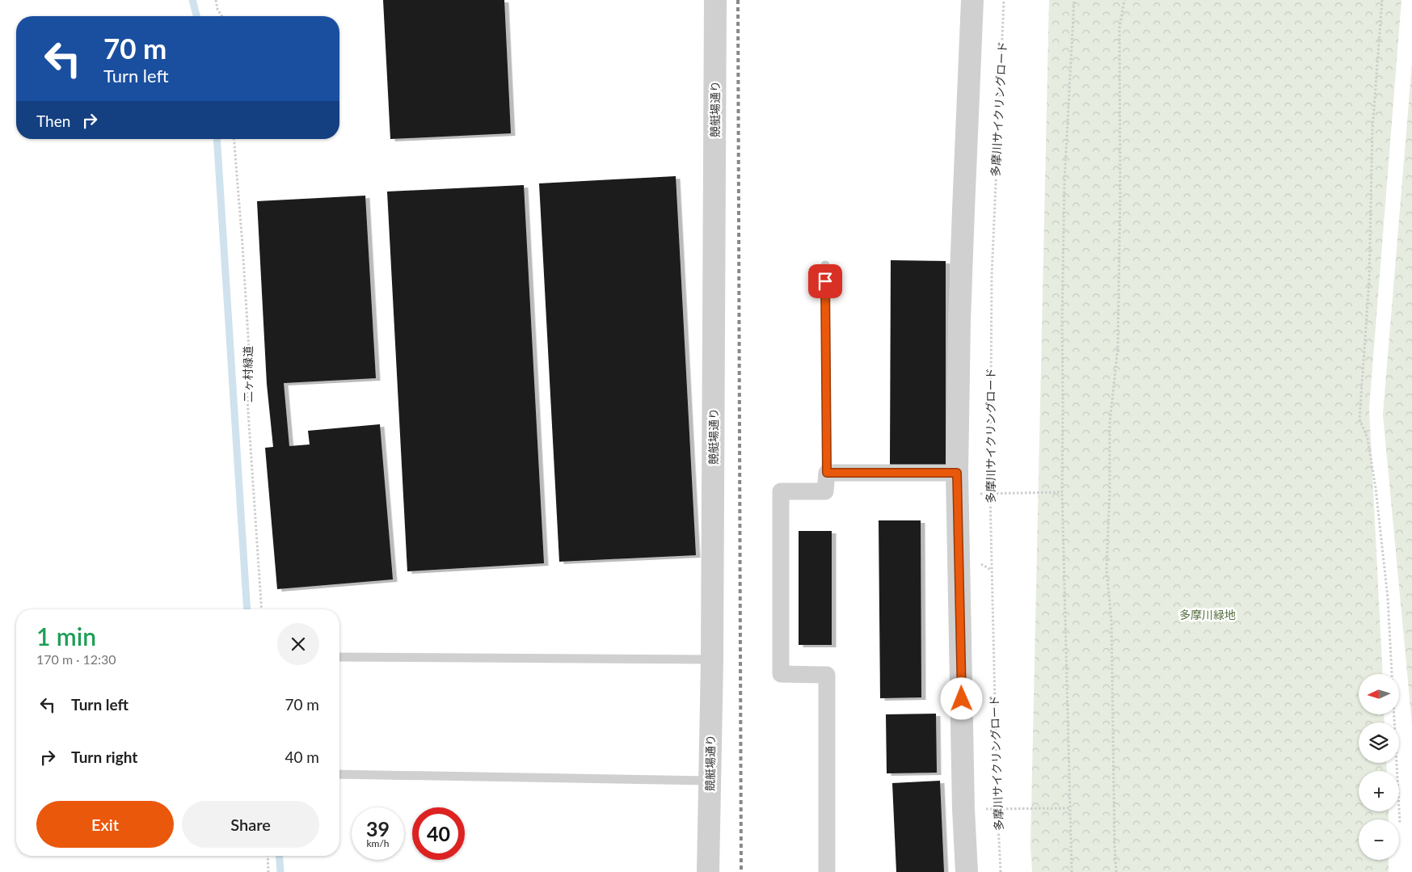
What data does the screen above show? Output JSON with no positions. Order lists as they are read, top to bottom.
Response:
{
  "streets": {
    "street": ["競艇場通り"],
    "path": ["多摩川サイクリングロード", "二ヶ村緑道"]
  },
  "parks": ["多摩川緑地"],
  "north": "left",
  "page": {
    "turn": ["70 m", "Turn left"],
    "then": "Then",
    "heading": ["1 min", "170 m · 12:30"],
    "map_buttons": ["+", "−"],
    "list": [
      {
        "name": "Turn left",
        "value": "70 m"
      },
      {
        "name": "Turn right",
        "value": "40 m"
      }
    ],
    "buttons": ["Exit", "Share"],
    "speed": "39 km/h",
    "limit": "40"
  }
}
